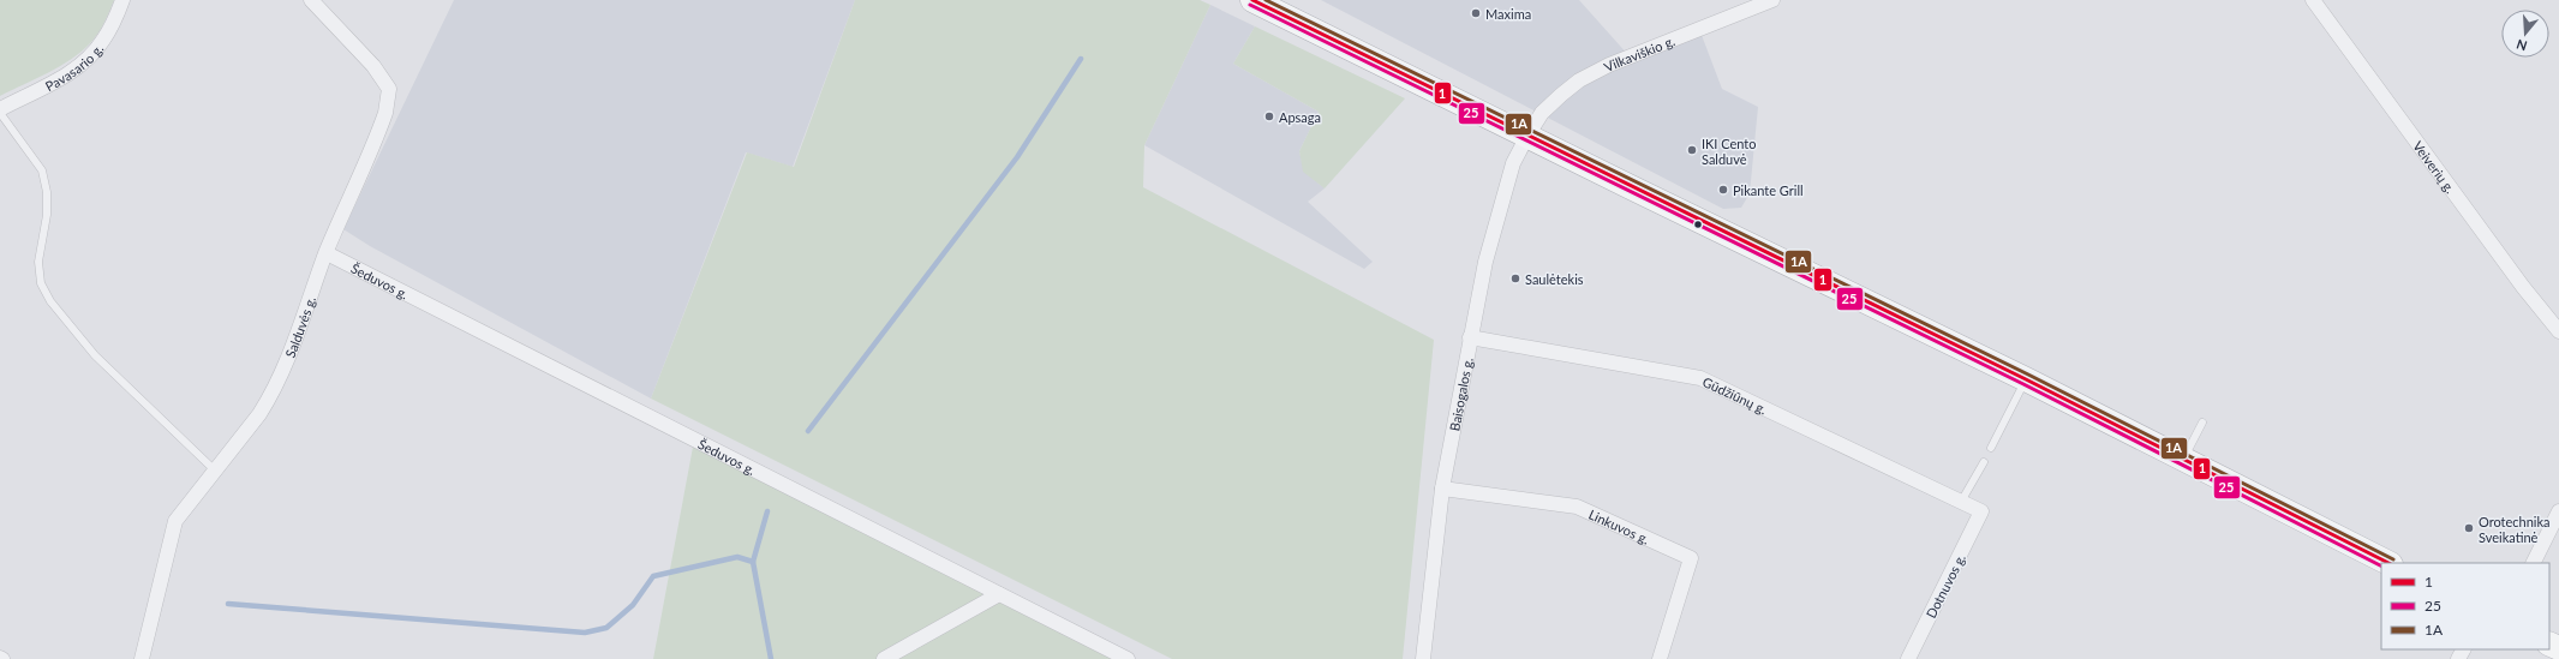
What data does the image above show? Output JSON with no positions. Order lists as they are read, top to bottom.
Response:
{
  "streets": {
    "street": [
      "Vilkaviškio g.",
      "Pavasario g.",
      "Veiverių g.",
      "Šeduvos g.",
      "Salduvės g.",
      "Baisogalos g.",
      "Gūdžiūnų g.",
      "Linkuvos g.",
      "Dotnuvos g."
    ]
  },
  "crossings": [
    ["Vilkaviškio g.", "Baisogalos g."],
    ["Šeduvos g.", "Salduvės g."],
    ["Baisogalos g.", "Gūdžiūnų g."],
    ["Baisogalos g.", "Linkuvos g."],
    ["Gūdžiūnų g.", "Dotnuvos g."]
  ],
  "places": [
    "Maxima",
    "Apsaga",
    "IKI Cento Salduvė",
    "Pikante Grill",
    "Saulėtekis",
    "Orotechnika Sveikatinė"
  ],
  "lines": ["transit line 1", "transit line 1A", "transit line 25"],
  "legend": ["1", "25", "1A"],
  "north": "bottom"
}
